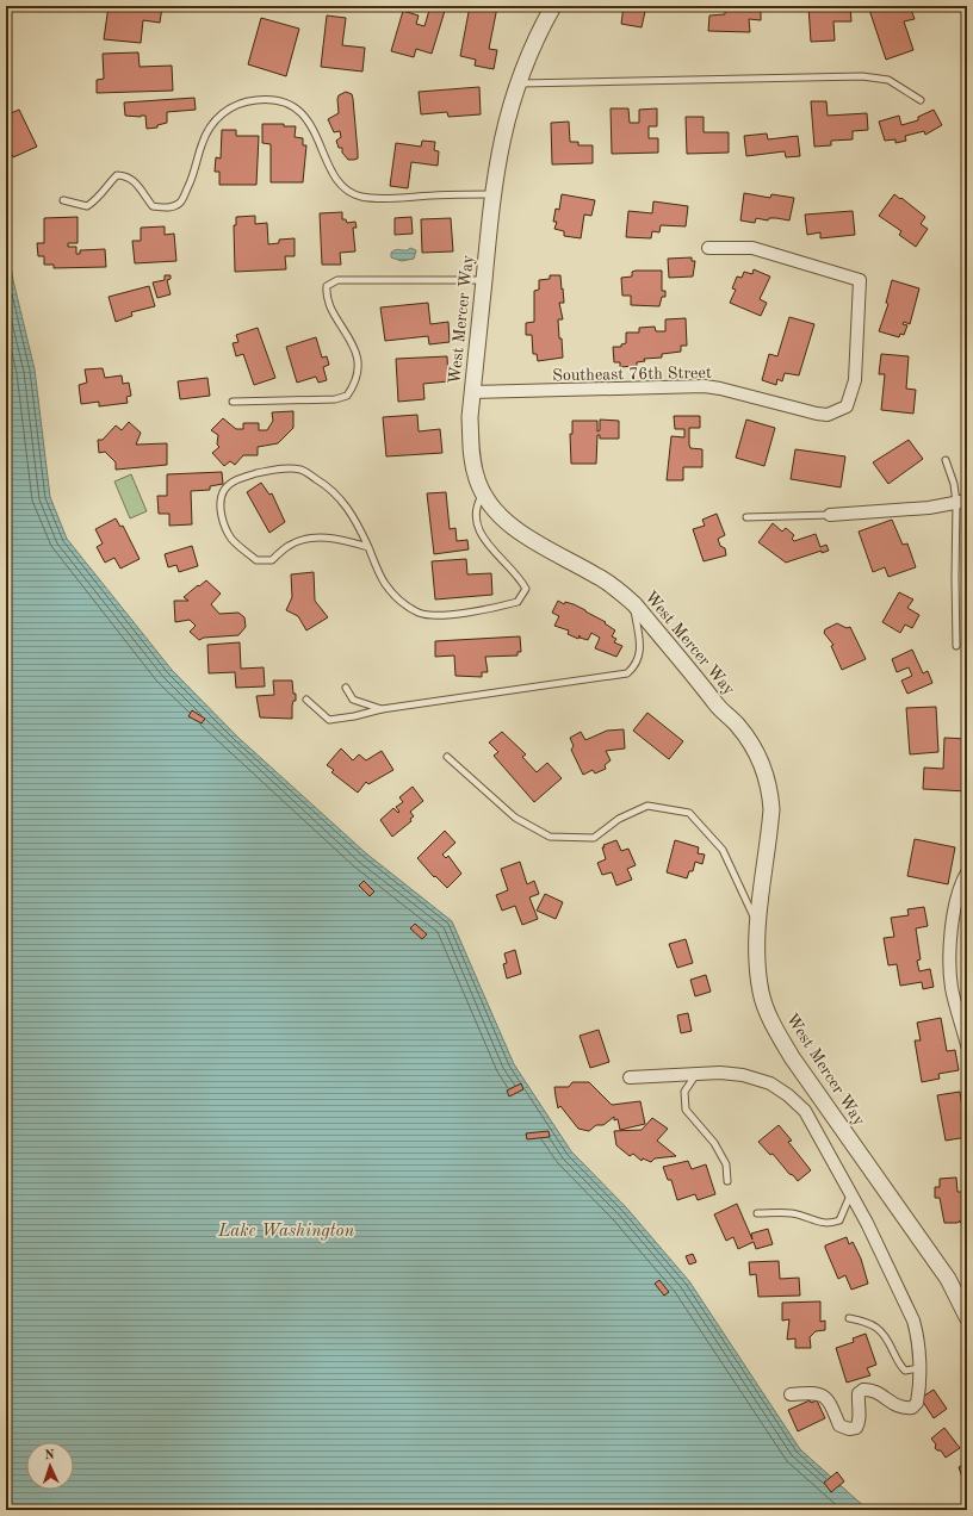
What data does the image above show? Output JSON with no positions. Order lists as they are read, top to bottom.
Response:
{
  "streets": {
    "street": ["West Mercer Way", "Southeast 76th Street"]
  },
  "crossings": [
    ["West Mercer Way", "Southeast 76th Street"]
  ],
  "water": ["Lake Washington"],
  "north": "top"
}
